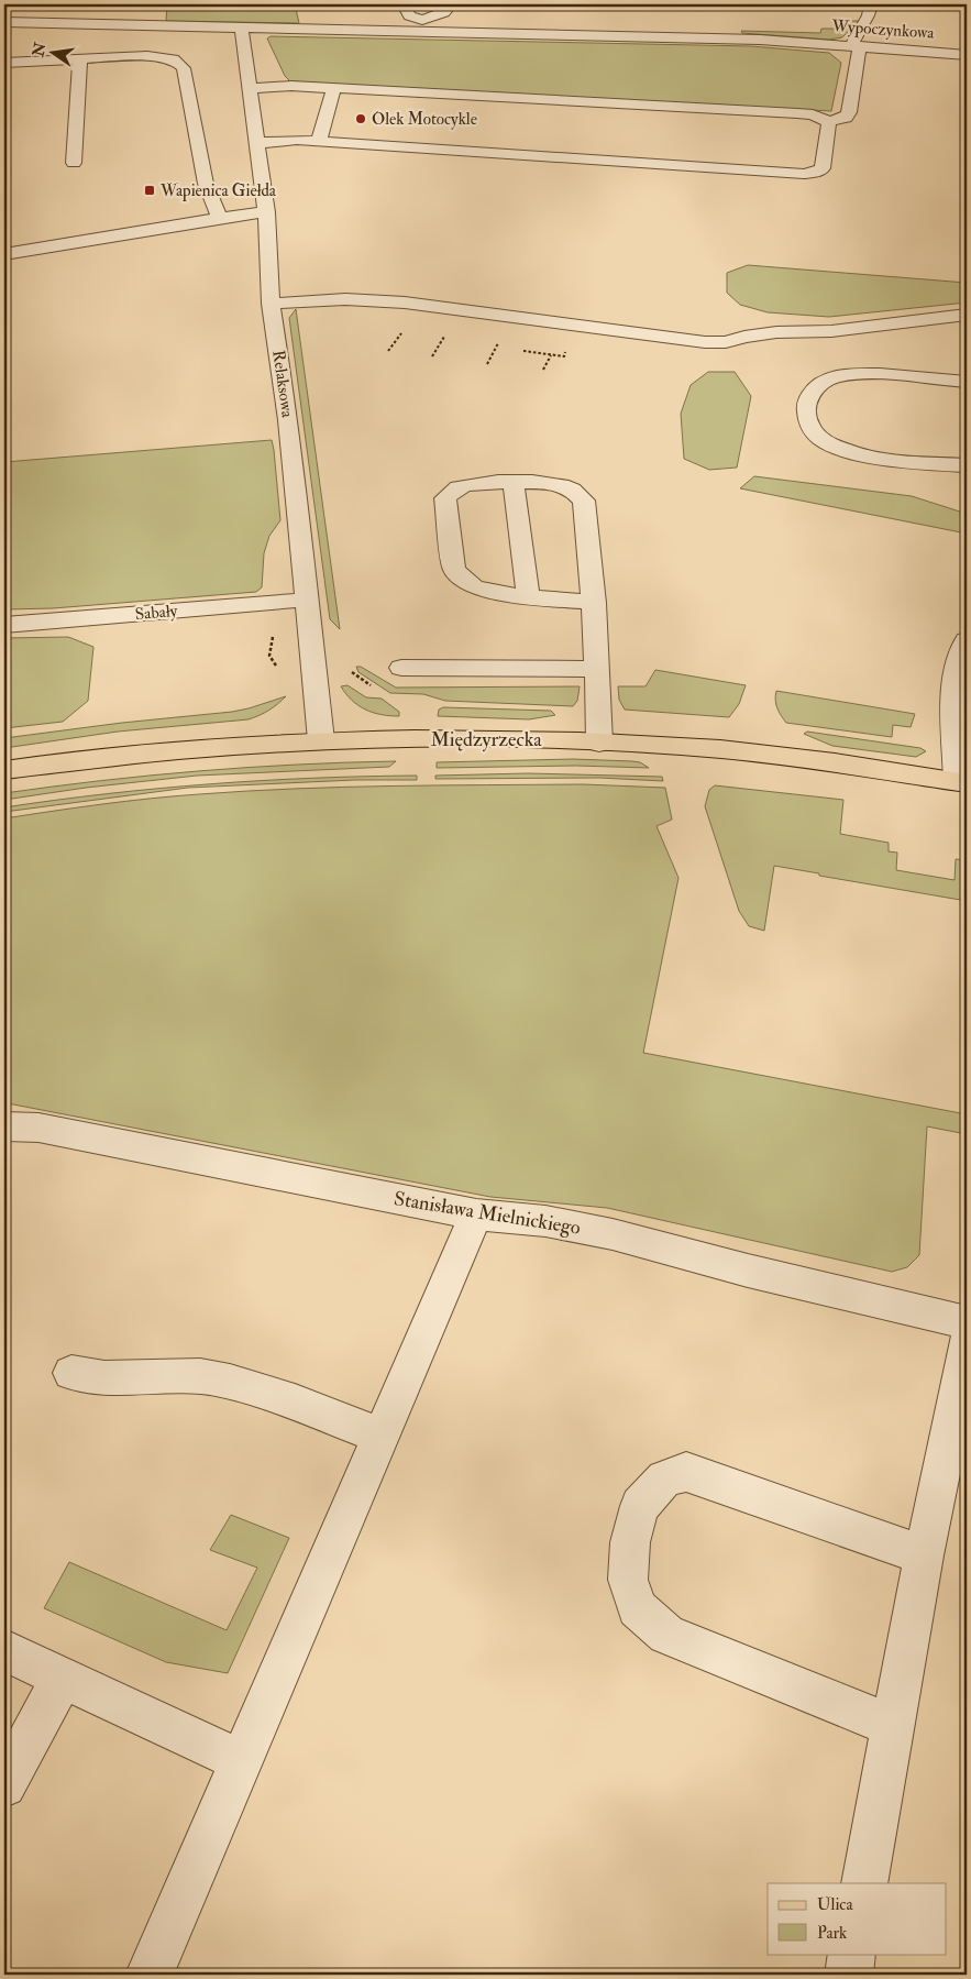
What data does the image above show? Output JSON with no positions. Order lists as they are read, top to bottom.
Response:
{
  "streets": {
    "main road": ["Międzyrzecka"],
    "street": [
      "Wypoczynkowa",
      "Relaksowa",
      "Sabały",
      "Stanisława Mielnickiego"
    ]
  },
  "crossings": [
    ["Wypoczynkowa", "Relaksowa"],
    ["Relaksowa", "Sabały"],
    ["Relaksowa", "Międzyrzecka"]
  ],
  "places": {
    "other": ["Olek Motocykle"],
    "transit": ["Wapienica Giełda"]
  },
  "legend": ["Ulica", "Park"],
  "north": "left"
}
